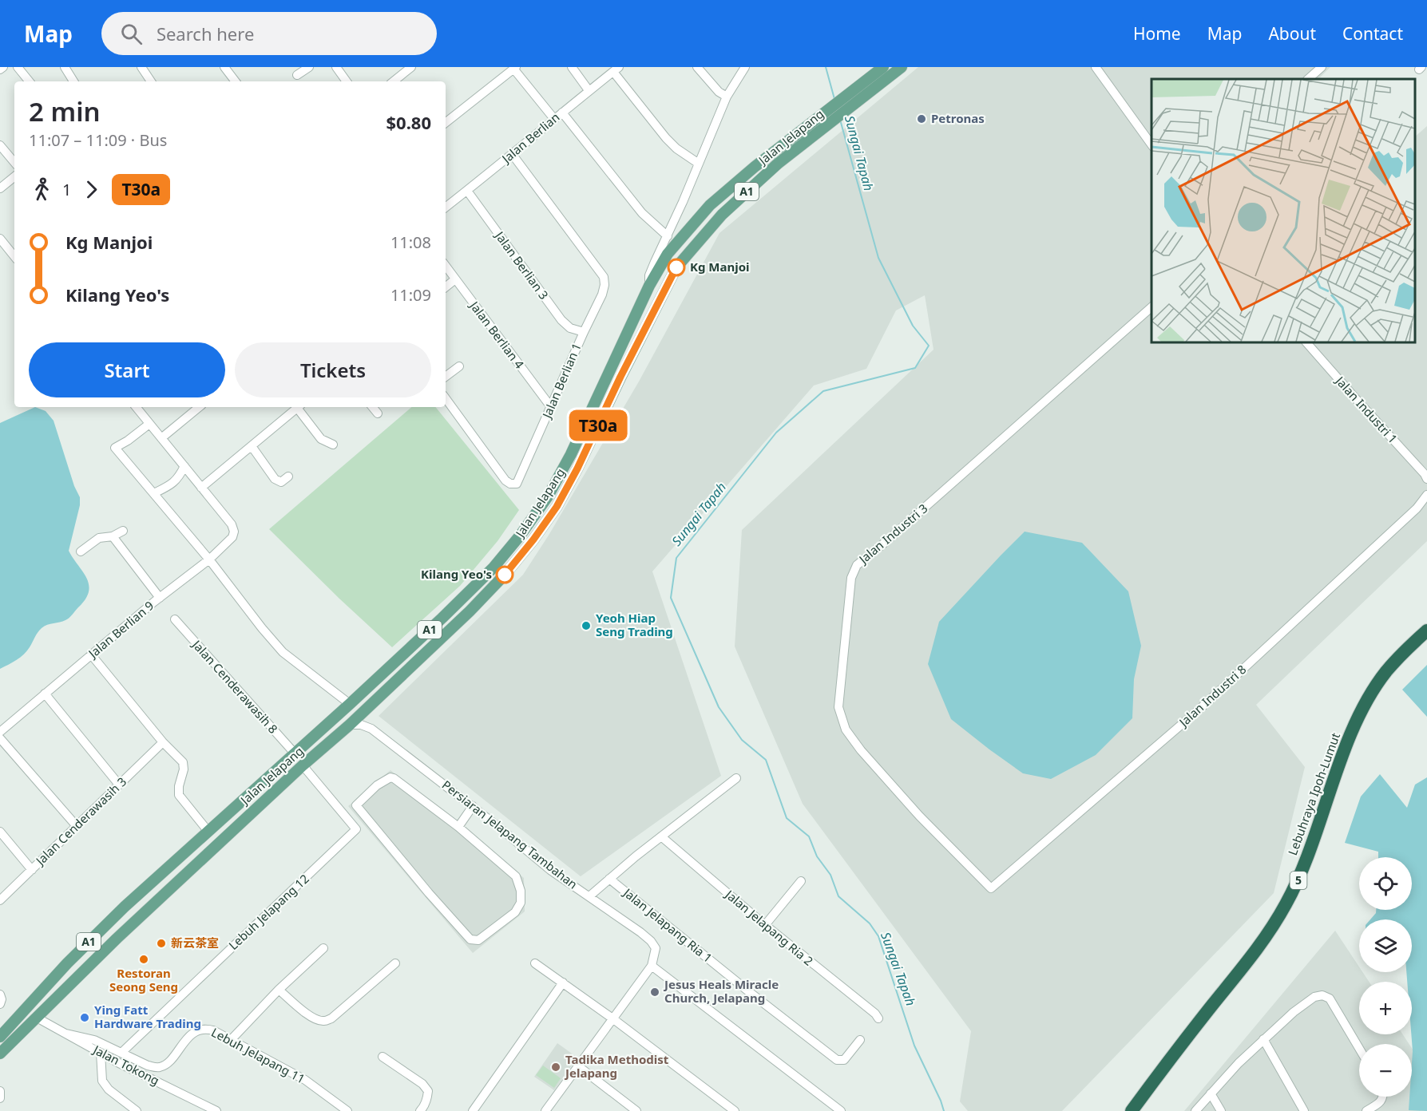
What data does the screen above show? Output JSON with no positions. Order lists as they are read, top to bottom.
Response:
{
  "streets": {
    "highway": ["Lebuhraya Ipoh-Lumut", "5"],
    "main road": ["Jalan Jelapang", "A1"],
    "street": [
      "Jalan Berlian",
      "Jalan Berlian 3",
      "Jalan Berlian 4",
      "Jalan Berlian 1",
      "Jalan Industri 1",
      "Jalan Industri 3",
      "Jalan Berlian 9",
      "Jalan Cenderawasih 8",
      "Jalan Industri 8",
      "Jalan Cenderawasih 3",
      "Persiaran Jelapang Tambahan",
      "Lebuh Jelapang 12",
      "Jalan Jelapang Ria 1",
      "Jalan Jelapang Ria 2",
      "Lebuh Jelapang 11",
      "Jalan Tokong"
    ]
  },
  "crossings": [
    ["Jalan Jelapang", "Jalan Cenderawasih 8"],
    ["Jalan Jelapang", "Persiaran Jelapang Tambahan"],
    ["Jalan Jelapang", "Lebuh Jelapang 12"],
    ["Jalan Jelapang", "Jalan Tokong"],
    ["Jalan Berlian", "Jalan Berlian 3"],
    ["Jalan Berlian", "Jalan Berlian 1"],
    ["Jalan Berlian 3", "Jalan Berlian 1"],
    ["Jalan Berlian 4", "Jalan Berlian 1"],
    ["Jalan Industri 3", "Jalan Industri 8"],
    ["Lebuh Jelapang 12", "Lebuh Jelapang 11"]
  ],
  "water": ["Sungai Tapah"],
  "places": [
    "Petronas",
    "Kg Manjoi",
    "Kilang Yeo's",
    "Yeoh Hiap Seng Trading",
    "新云茶室",
    "Restoran Seong Seng",
    "Jesus Heals Miracle Church, Jelapang",
    "Ying Fatt Hardware Trading",
    "Tadika Methodist Jelapang"
  ],
  "lines": ["bus line T30a"],
  "page": {
    "header": "Map",
    "search": "Search here",
    "nav": [
      "Home",
      "Map",
      "About",
      "Contact"
    ],
    "on_map": "T30a",
    "heading": ["2 min", "11:07 – 11:09 · Bus", "$0.80"],
    "legs": ["1", "T30a"],
    "list": [
      {
        "name": "Kg Manjoi",
        "value": "11:08"
      },
      {
        "name": "Kilang Yeo's",
        "value": "11:09"
      }
    ],
    "buttons": ["Start", "Tickets"],
    "map_buttons": ["+", "−"]
  }
}
